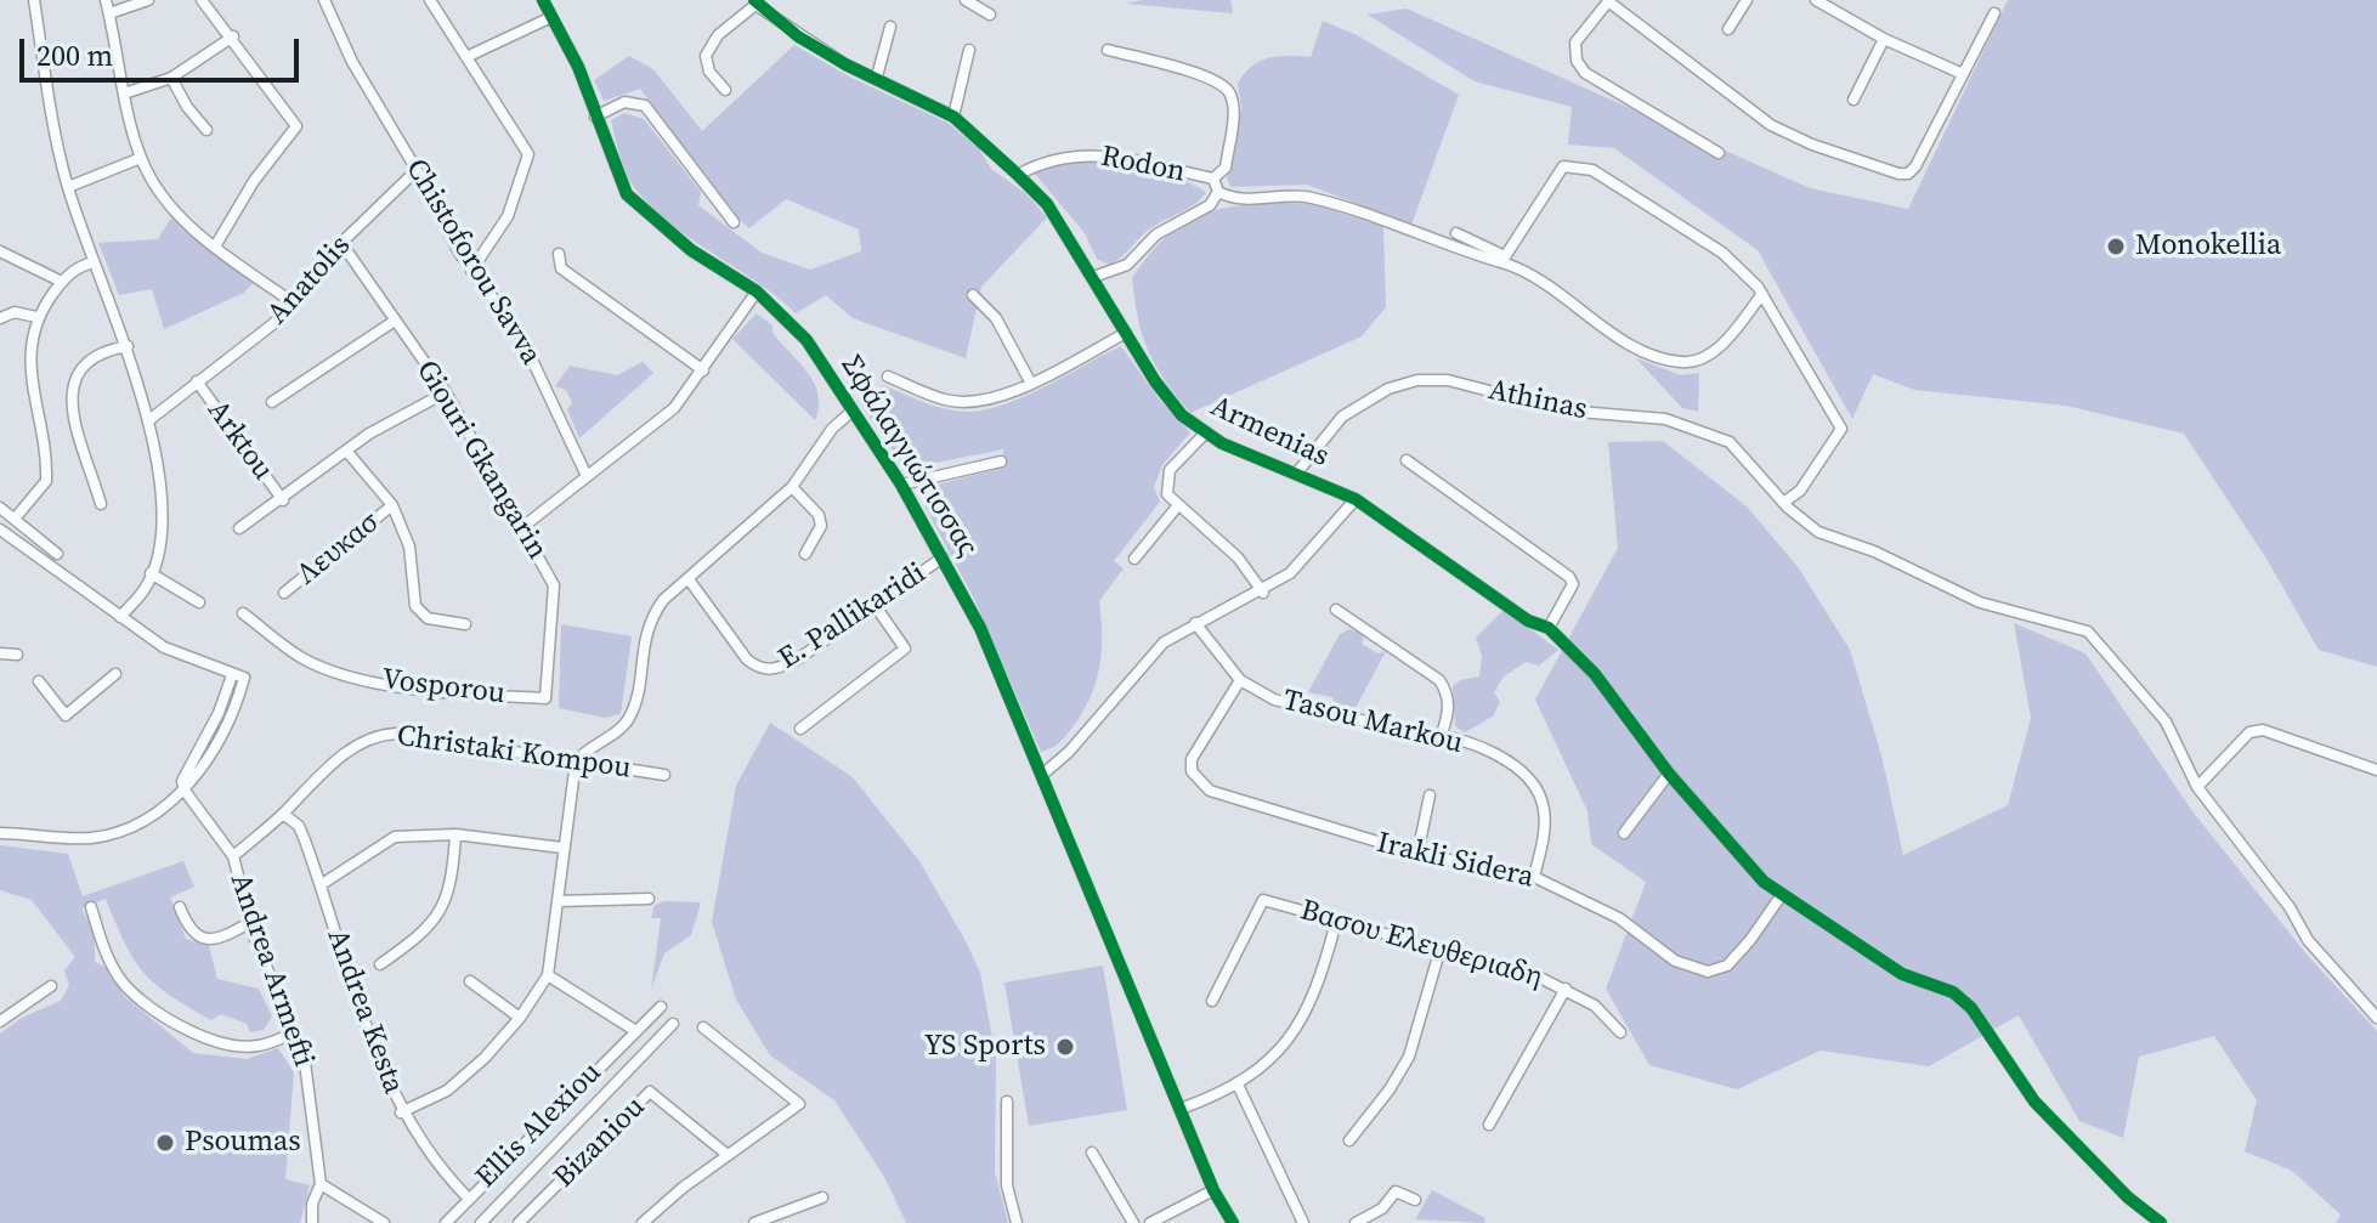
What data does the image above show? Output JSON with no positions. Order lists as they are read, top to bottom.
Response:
{
  "streets": {
    "street": [
      "Rodon",
      "Chistoforou Savva",
      "Anatolis",
      "Athinas",
      "Armenias",
      "Arktou",
      "Σφάλαγγιώτισσας",
      "Giouri Gkangarin",
      "Λευκασ",
      "E. Pallikaridi",
      "Vosporou",
      "Tasou Markou",
      "Christaki Kompou",
      "Irakli Sidera",
      "Βασου Ελευθεριαδη",
      "Andrea Armefti",
      "Andrea Kesta",
      "Ellis Alexiou",
      "Bizaniou"
    ]
  },
  "crossings": [
    ["Rodon", "Armenias"],
    ["Chistoforou Savva", "Anatolis"],
    ["Anatolis", "Arktou"],
    ["Anatolis", "Giouri Gkangarin"],
    ["Athinas", "Armenias"],
    ["Armenias", "Irakli Sidera"],
    ["Σφάλαγγιώτισσας", "E. Pallikaridi"],
    ["Giouri Gkangarin", "Vosporou"],
    ["Tasou Markou", "Irakli Sidera"],
    ["Christaki Kompou", "Andrea Armefti"],
    ["Christaki Kompou", "Andrea Kesta"],
    ["Andrea Kesta", "Ellis Alexiou"]
  ],
  "places": ["Monokellia", "YS Sports", "Psoumas"],
  "scale_bar": "200 m"
}
